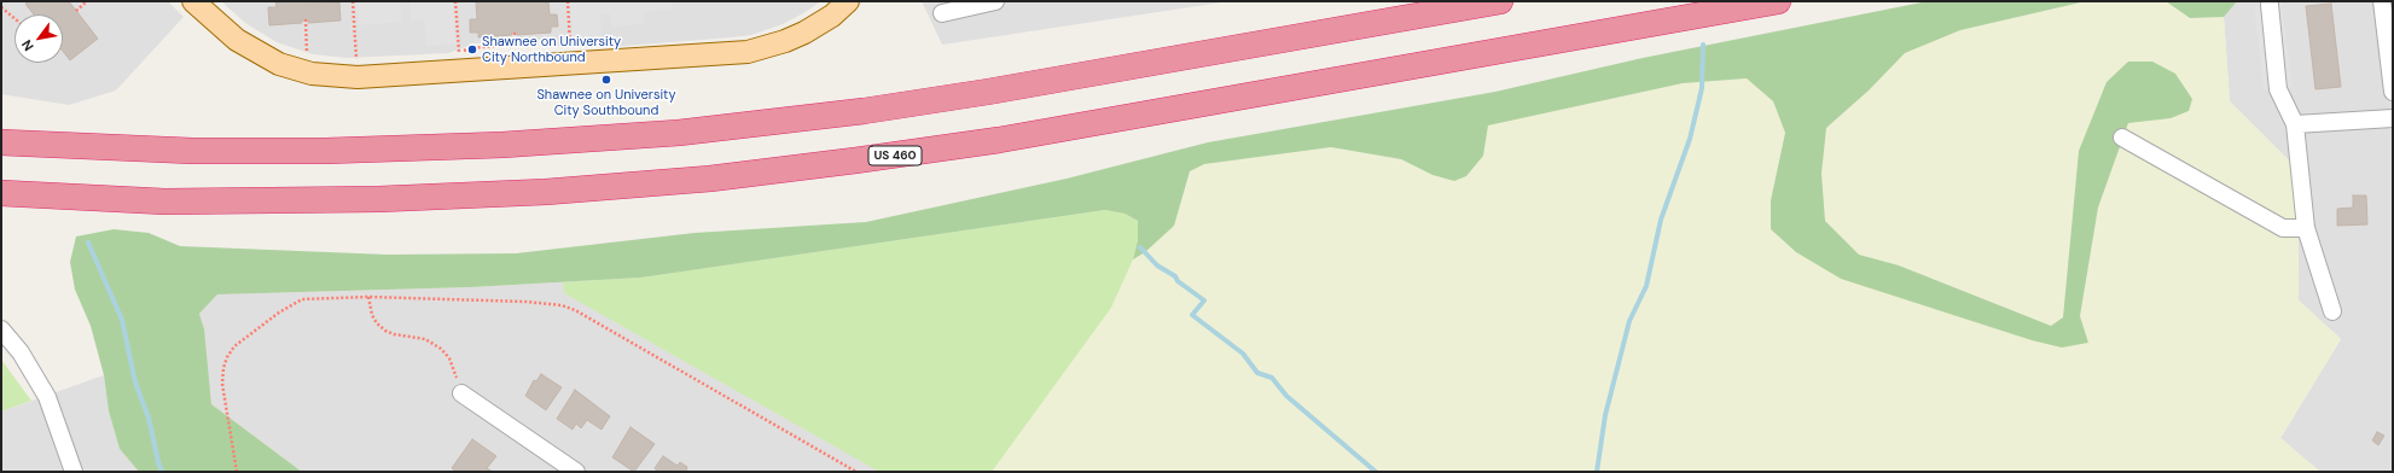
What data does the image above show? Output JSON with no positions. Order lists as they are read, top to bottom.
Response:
{
  "streets": {
    "highway": ["US 460"]
  },
  "places": ["Shawnee on University City Northbound", "Shawnee on University City Southbound"],
  "north": "bottom left"
}
